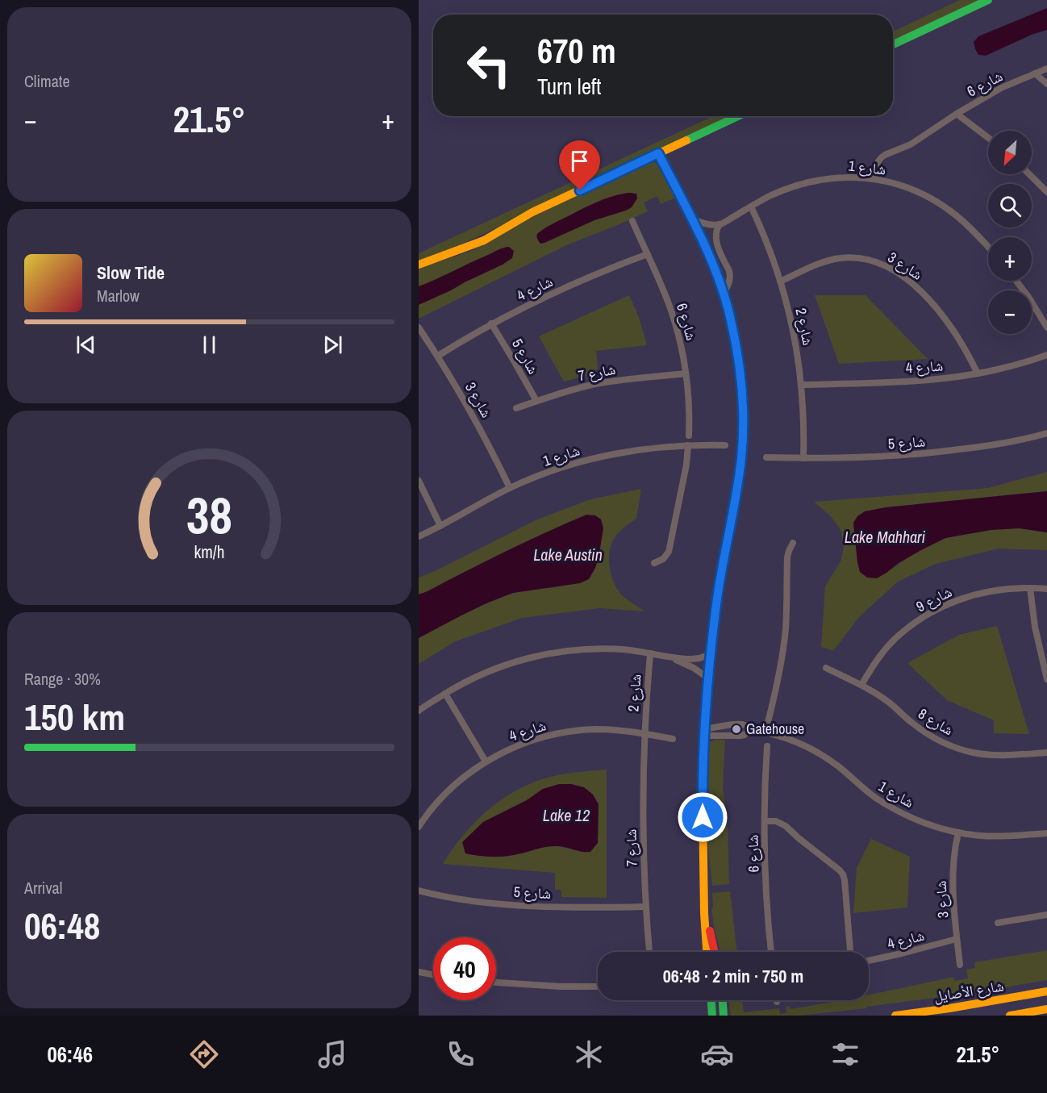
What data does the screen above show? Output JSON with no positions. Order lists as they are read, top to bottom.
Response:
{
  "streets": {
    "street": [
      "شارع 6",
      "شارع 1",
      "شارع 3",
      "شارع 4",
      "شارع 2",
      "شارع 5",
      "شارع 7",
      "شارع 9",
      "شارع 8",
      "شارع الأصايل"
    ]
  },
  "crossings": [
    ["شارع 6", "شارع 1"],
    ["شارع 6", "شارع 4"],
    ["شارع 6", "شارع 7"],
    ["شارع 1", "شارع 3"],
    ["شارع 1", "شارع 2"],
    ["شارع 3", "شارع 4"],
    ["شارع 3", "شارع 2"],
    ["شارع 4", "شارع 2"],
    ["شارع 4", "شارع 5"],
    ["شارع 4", "شارع 7"],
    ["شارع 2", "شارع 5"],
    ["شارع 2", "شارع 7"],
    ["شارع 5", "شارع 7"],
    ["شارع 9", "شارع 8"]
  ],
  "water": ["Lake Mahhari", "Lake Austin", "Lake 12"],
  "places": ["Gatehouse"],
  "north": "bottom left",
  "page": {
    "tile": [
      "Climate",
      ["Range · 30%", "150 km"],
      ["Arrival", "06:48"]
    ],
    "turn": ["670 m", "Turn left"],
    "heat": ["−", "21.5°", "+"],
    "map_buttons": ["+", "−"],
    "song": ["Slow Tide", "Marlow"],
    "limit": "40",
    "trip": "06:48 · 2 min · 750 m",
    "tabs": ["06:46", "21.5°"],
    "gauge": ["38", "km/h"]
  }
}
